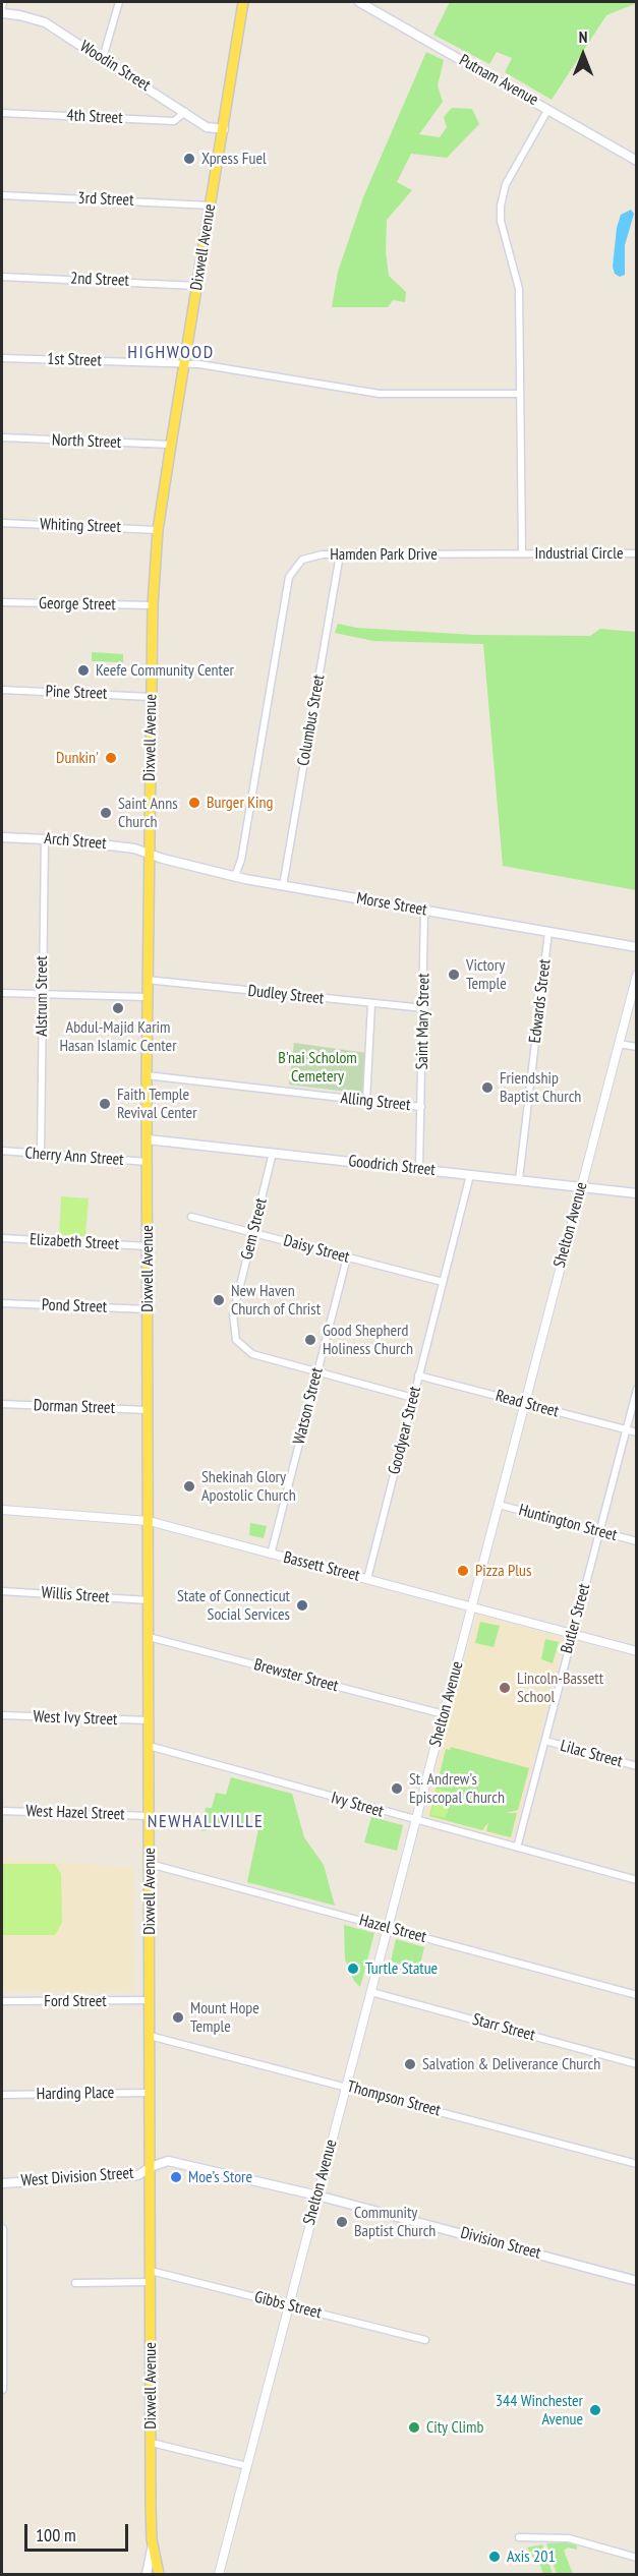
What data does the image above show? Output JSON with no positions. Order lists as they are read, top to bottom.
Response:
{
  "streets": {
    "main road": [
      "Woodin Street",
      "Putnam Avenue",
      "Dixwell Avenue",
      "Arch Street",
      "Morse Street",
      "Goodrich Street",
      "West Division Street",
      "Division Street"
    ],
    "street": [
      "4th Street",
      "3rd Street",
      "2nd Street",
      "1st Street",
      "North Street",
      "Whiting Street",
      "Industrial Circle",
      "Hamden Park Drive",
      "George Street",
      "Pine Street",
      "Columbus Street",
      "Dudley Street",
      "Alstrum Street",
      "Edwards Street",
      "Saint Mary Street",
      "Alling Street",
      "Cherry Ann Street",
      "Shelton Avenue",
      "Gem Street",
      "Elizabeth Street",
      "Daisy Street",
      "Pond Street",
      "Read Street",
      "Watson Street",
      "Dorman Street",
      "Goodyear Street",
      "Huntington Street",
      "Bassett Street",
      "Willis Street",
      "Butler Street",
      "Brewster Street",
      "West Ivy Street",
      "Lilac Street",
      "Ivy Street",
      "West Hazel Street",
      "Hazel Street",
      "Ford Street",
      "Starr Street",
      "Harding Place",
      "Thompson Street",
      "Gibbs Street"
    ]
  },
  "crossings": [
    ["Woodin Street", "4th Street"],
    ["Woodin Street", "Dixwell Avenue"],
    ["3rd Street", "Dixwell Avenue"],
    ["Dixwell Avenue", "2nd Street"],
    ["Dixwell Avenue", "1st Street"],
    ["Dixwell Avenue", "North Street"],
    ["Dixwell Avenue", "Whiting Street"],
    ["Dixwell Avenue", "George Street"],
    ["Dixwell Avenue", "Pine Street"],
    ["Dixwell Avenue", "Arch Street"],
    ["Dixwell Avenue", "Morse Street"],
    ["Dixwell Avenue", "Dudley Street"],
    ["Dixwell Avenue", "Alling Street"],
    ["Dixwell Avenue", "Cherry Ann Street"],
    ["Dixwell Avenue", "Goodrich Street"],
    ["Dixwell Avenue", "Elizabeth Street"],
    ["Dixwell Avenue", "Pond Street"],
    ["Dixwell Avenue", "Dorman Street"],
    ["Dixwell Avenue", "Bassett Street"],
    ["Dixwell Avenue", "Willis Street"],
    ["Dixwell Avenue", "Brewster Street"],
    ["Dixwell Avenue", "West Ivy Street"],
    ["Dixwell Avenue", "Ivy Street"],
    ["Dixwell Avenue", "West Hazel Street"],
    ["Dixwell Avenue", "Hazel Street"],
    ["Dixwell Avenue", "Ford Street"],
    ["Dixwell Avenue", "Harding Place"],
    ["Dixwell Avenue", "Thompson Street"],
    ["Dixwell Avenue", "West Division Street"],
    ["Dixwell Avenue", "Division Street"],
    ["Dixwell Avenue", "Gibbs Street"],
    ["Industrial Circle", "Hamden Park Drive"],
    ["Hamden Park Drive", "Columbus Street"],
    ["Hamden Park Drive", "Morse Street"],
    ["Columbus Street", "Morse Street"],
    ["Arch Street", "Morse Street"],
    ["Arch Street", "Alstrum Street"],
    ["Morse Street", "Edwards Street"],
    ["Morse Street", "Saint Mary Street"],
    ["Dudley Street", "Saint Mary Street"],
    ["Alstrum Street", "Cherry Ann Street"],
    ["Edwards Street", "Goodrich Street"],
    ["Saint Mary Street", "Alling Street"],
    ["Saint Mary Street", "Goodrich Street"],
    ["Goodrich Street", "Shelton Avenue"],
    ["Goodrich Street", "Gem Street"],
    ["Goodrich Street", "Goodyear Street"],
    ["Shelton Avenue", "Read Street"],
    ["Shelton Avenue", "Huntington Street"],
    ["Shelton Avenue", "Bassett Street"],
    ["Shelton Avenue", "Brewster Street"],
    ["Shelton Avenue", "Ivy Street"],
    ["Shelton Avenue", "Hazel Street"],
    ["Shelton Avenue", "Starr Street"],
    ["Shelton Avenue", "Thompson Street"],
    ["Shelton Avenue", "Division Street"],
    ["Shelton Avenue", "Gibbs Street"],
    ["Gem Street", "Daisy Street"],
    ["Gem Street", "Watson Street"],
    ["Daisy Street", "Watson Street"],
    ["Daisy Street", "Goodyear Street"],
    ["Read Street", "Goodyear Street"],
    ["Read Street", "Butler Street"],
    ["Watson Street", "Bassett Street"],
    ["Goodyear Street", "Bassett Street"],
    ["Huntington Street", "Butler Street"],
    ["Bassett Street", "Butler Street"],
    ["Butler Street", "Lilac Street"],
    ["Butler Street", "Ivy Street"],
    ["West Division Street", "Division Street"]
  ],
  "districts": ["HIGHWOOD", "NEWHALLVILLE"],
  "parks": ["B'nai Scholom Cemetery"],
  "places": [
    "Xpress Fuel",
    "Keefe Community Center",
    "Dunkin'",
    "Burger King",
    "Saint Anns Church",
    "Victory Temple",
    "Abdul-Majid Karim Hasan Islamic Center",
    "Friendship Baptist Church",
    "Faith Temple Revival Center",
    "New Haven Church of Christ",
    "Good Shepherd Holiness Church",
    "Shekinah Glory Apostolic Church",
    "Pizza Plus",
    "State of Connecticut Social Services",
    "Lincoln-Bassett School",
    "St. Andrew's Episcopal Church",
    "Turtle Statue",
    "Mount Hope Temple",
    "Salvation & Deliverance Church",
    "Moe’s Store",
    "Community Baptist Church",
    "344 Winchester Avenue",
    "City Climb",
    "Axis 201"
  ],
  "scale_bar": "100 m",
  "north": "top"
}
